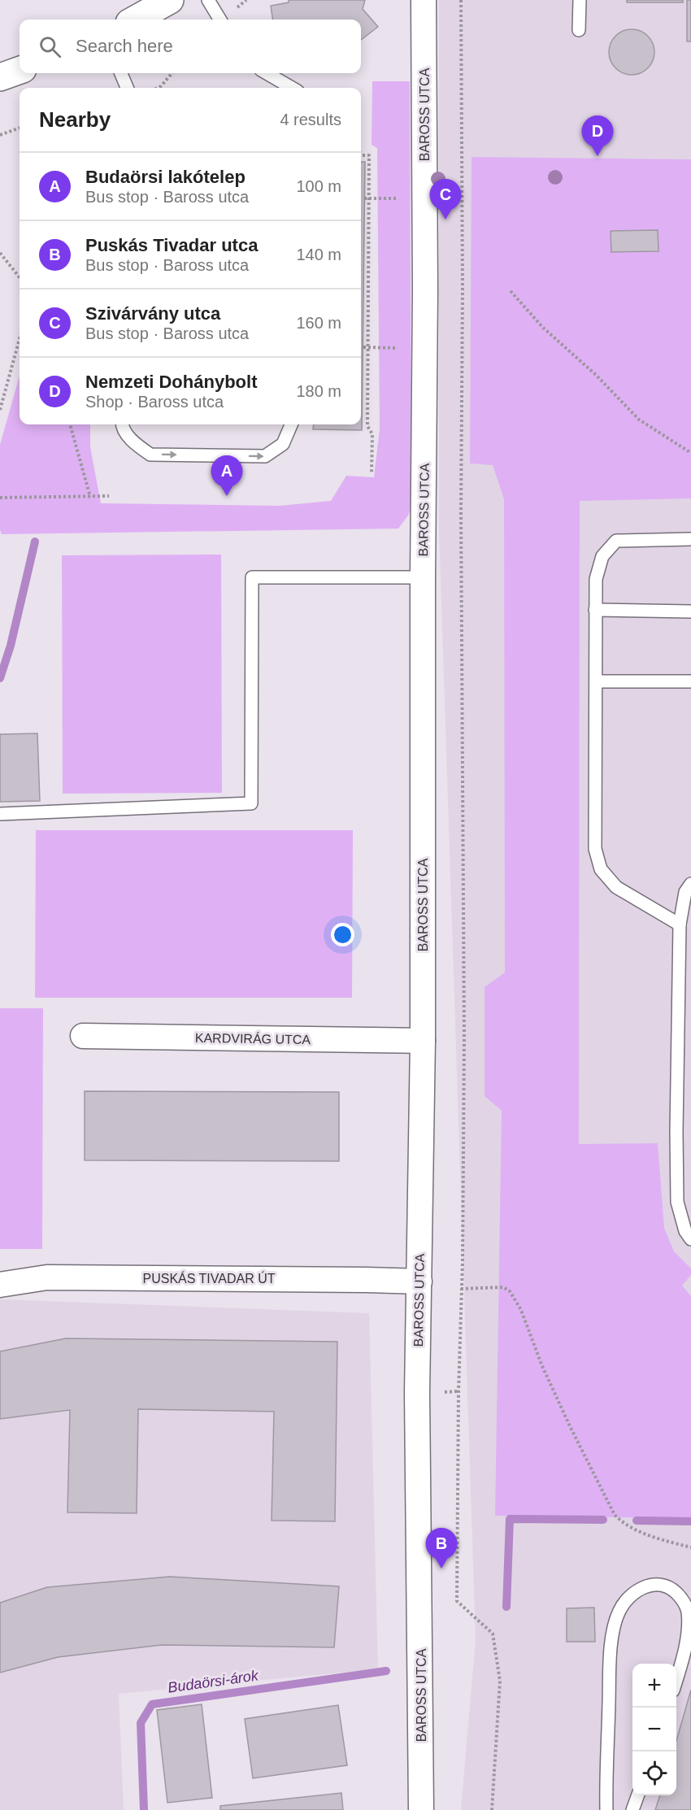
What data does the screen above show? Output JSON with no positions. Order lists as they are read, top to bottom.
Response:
{
  "streets": {
    "street": ["BAROSS UTCA", "KARDVIRÁG UTCA", "PUSKÁS TIVADAR ÚT"]
  },
  "crossings": [
    ["BAROSS UTCA", "KARDVIRÁG UTCA"],
    ["BAROSS UTCA", "PUSKÁS TIVADAR ÚT"]
  ],
  "water": ["Budaörsi-árok"],
  "page": {
    "search": "Search here",
    "heading": ["Nearby", "4 results"],
    "pins": [
      "D",
      "C",
      "A",
      "B"
    ],
    "list": [
      {
        "mark": "A",
        "name": "Budaörsi lakótelep",
        "note": "Bus stop · Baross utca",
        "value": "100 m"
      },
      {
        "mark": "B",
        "name": "Puskás Tivadar utca",
        "note": "Bus stop · Baross utca",
        "value": "140 m"
      },
      {
        "mark": "C",
        "name": "Szivárvány utca",
        "note": "Bus stop · Baross utca",
        "value": "160 m"
      },
      {
        "mark": "D",
        "name": "Nemzeti Dohánybolt",
        "note": "Shop · Baross utca",
        "value": "180 m"
      }
    ],
    "map_buttons": ["+", "−"]
  }
}
